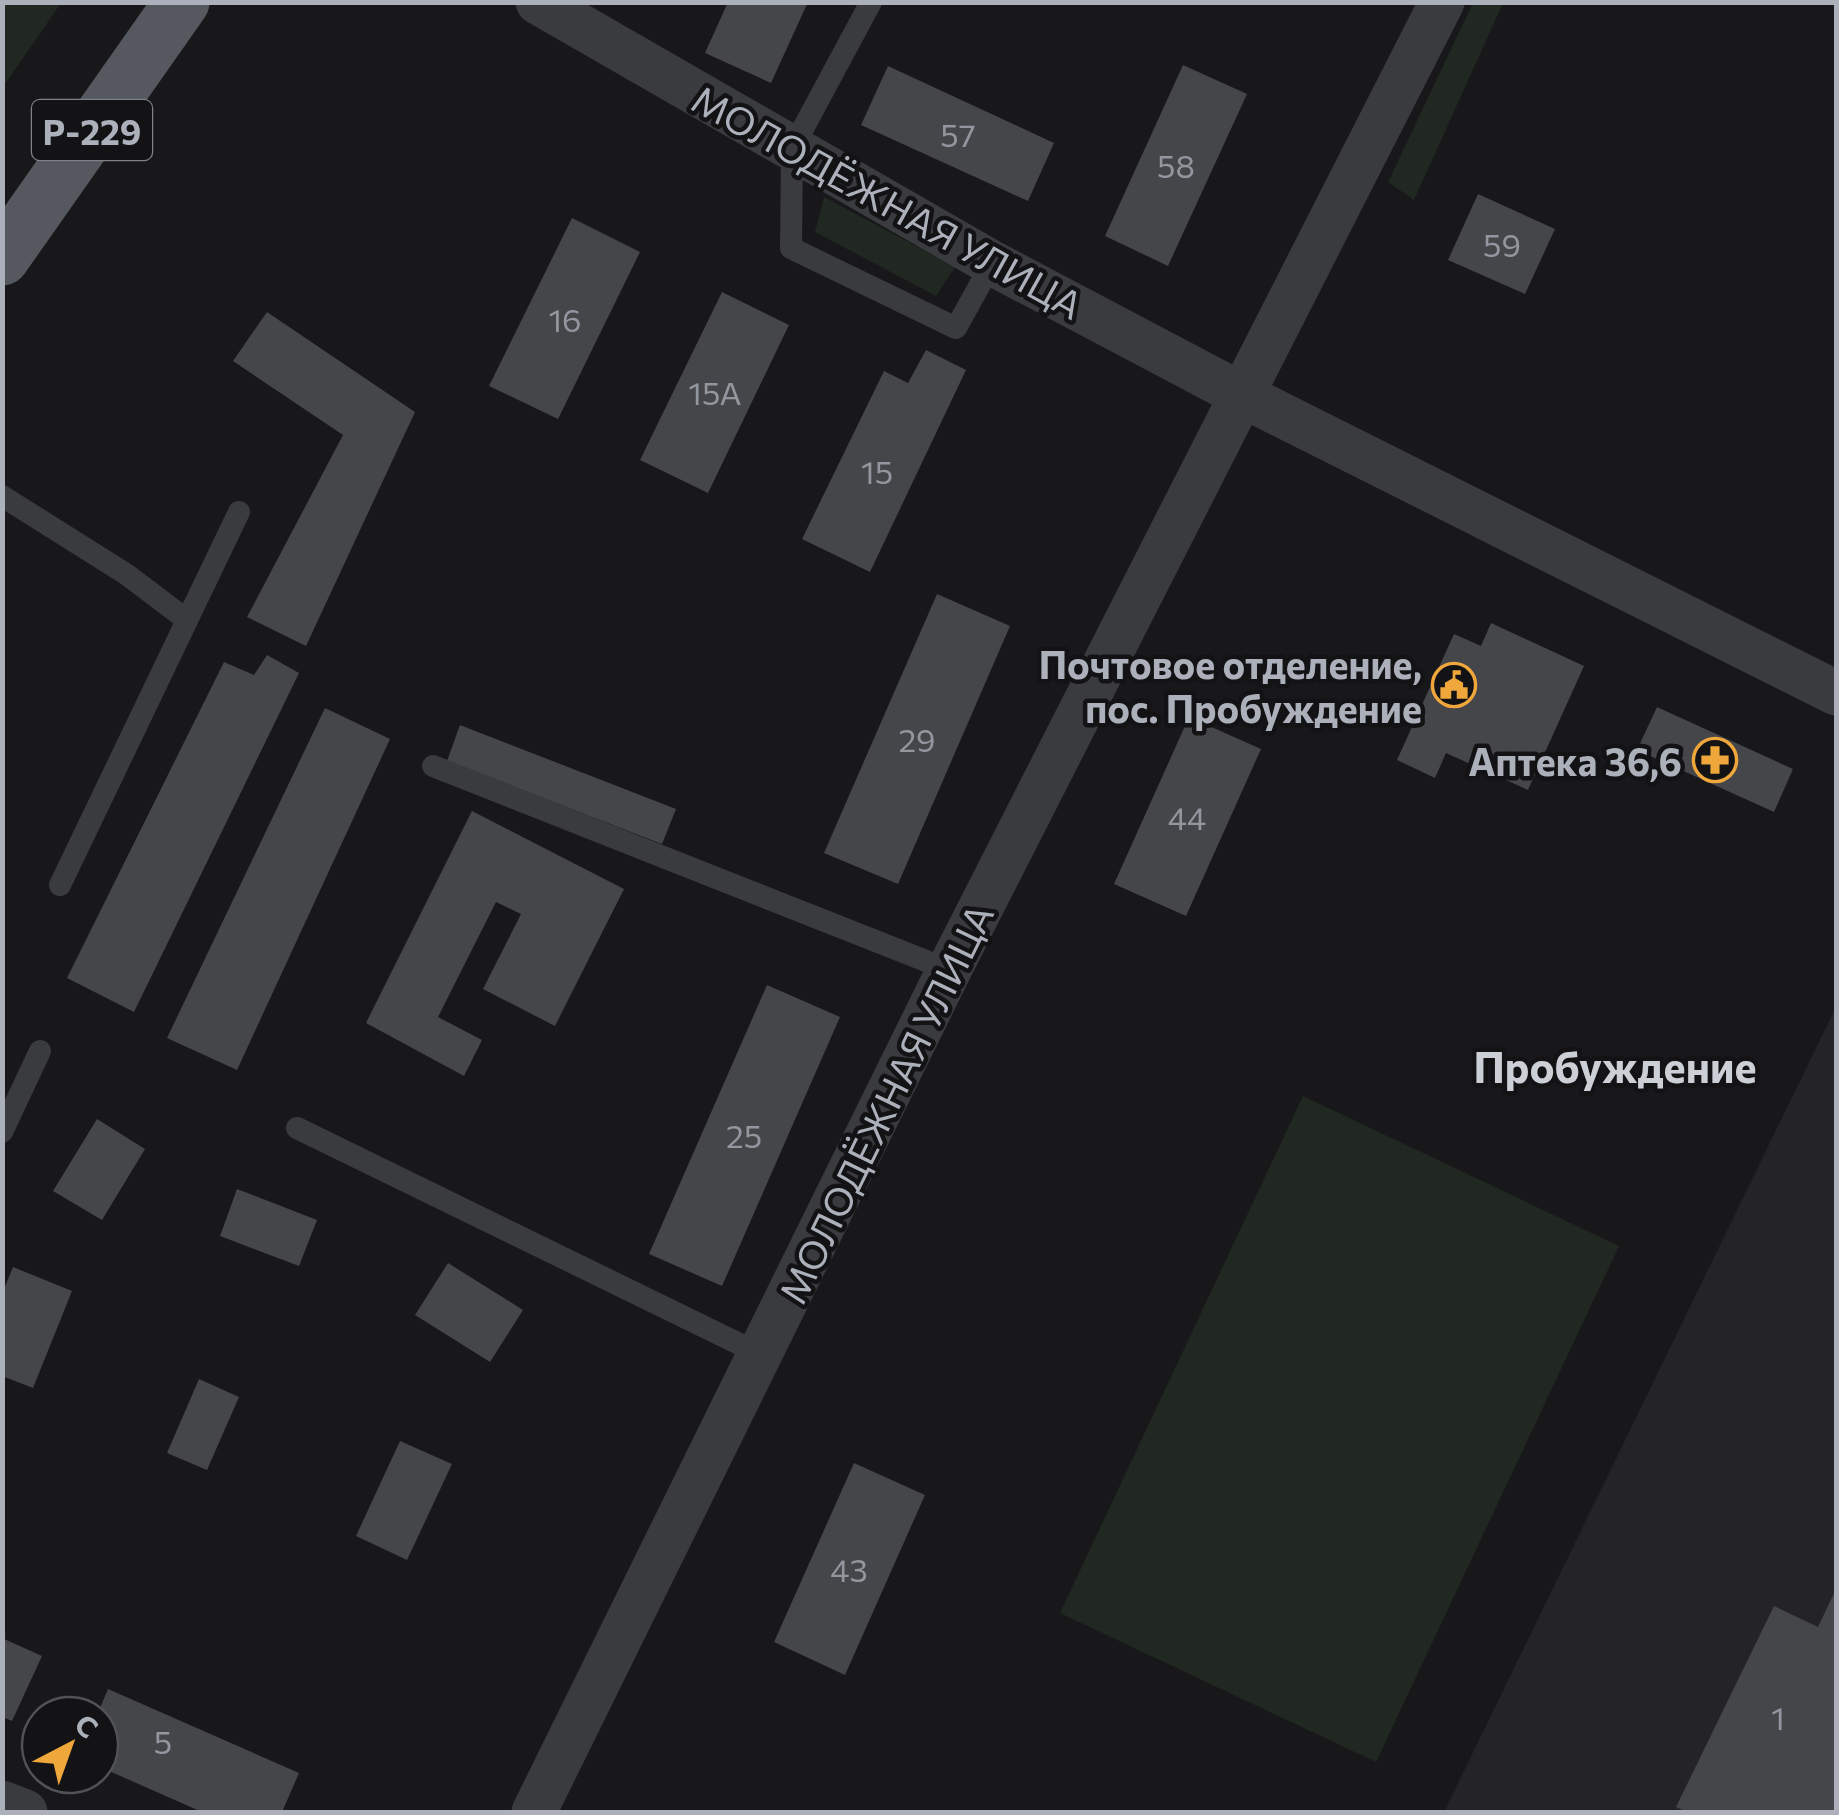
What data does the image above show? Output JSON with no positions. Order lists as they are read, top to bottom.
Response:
{
  "streets": {
    "main road": ["Р-229"],
    "street": ["МОЛОДЁЖНАЯ УЛИЦА"]
  },
  "districts": ["Пробуждение"],
  "places": {
    "public building": ["Почтовое отделение, пос. Пробуждение"],
    "pharmacy": ["Аптека 36,6"]
  },
  "house_numbers": [
    "57",
    "58",
    "59",
    "16",
    "15А",
    "15",
    "29",
    "44",
    "25",
    "43",
    "1",
    "5"
  ],
  "north": "top right"
}
